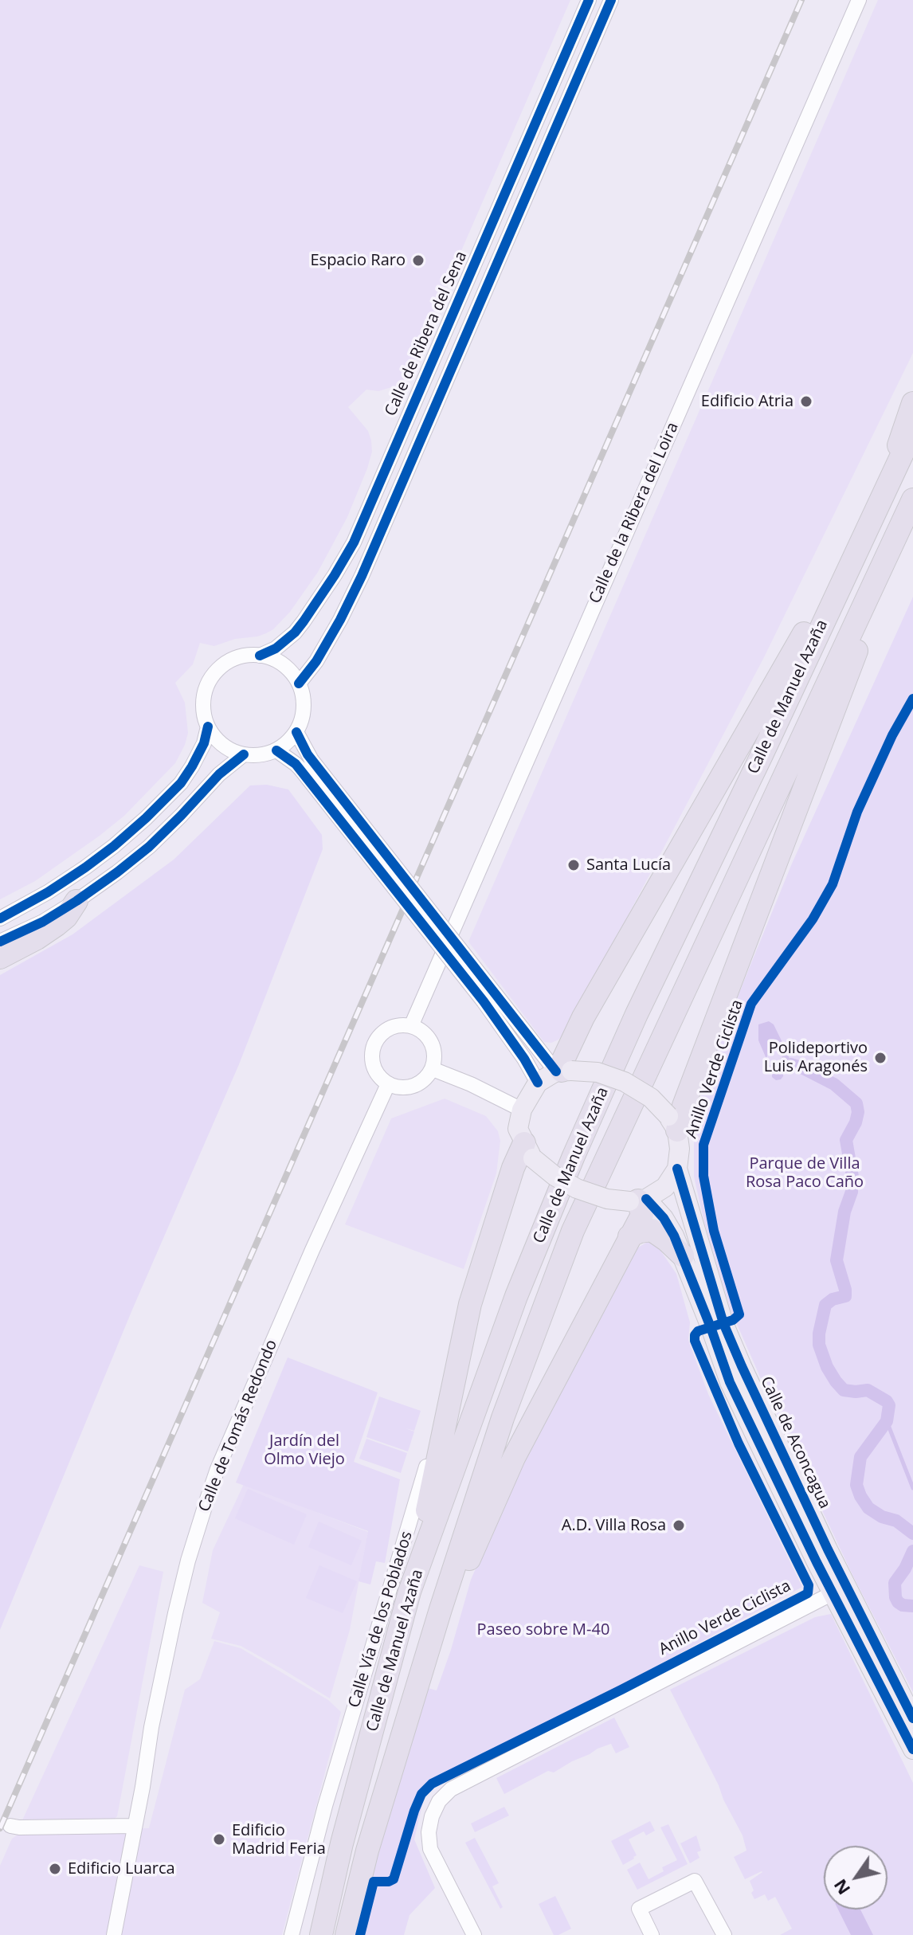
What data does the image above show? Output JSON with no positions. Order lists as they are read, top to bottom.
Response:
{
  "streets": {
    "highway": ["Calle de Manuel Azaña"],
    "main road": ["Calle de Aconcagua"],
    "street": [
      "Calle de Ribera del Sena",
      "Calle de la Ribera del Loira",
      "Calle de Tomás Redondo",
      "Calle Vía de los Poblados"
    ],
    "cycle path": ["Anillo Verde Ciclista"]
  },
  "crossings": [
    ["Calle de la Ribera del Loira", "Calle de Tomás Redondo"]
  ],
  "parks": ["Parque de Villa Rosa Paco Caño", "Jardín del Olmo Viejo", "Paseo sobre M-40"],
  "places": [
    "Espacio Raro",
    "Edificio Atria",
    "Santa Lucía",
    "Polideportivo Luis Aragonés",
    "A.D. Villa Rosa",
    "Edificio Madrid Feria",
    "Edificio Luarca"
  ],
  "north": "bottom left"
}
